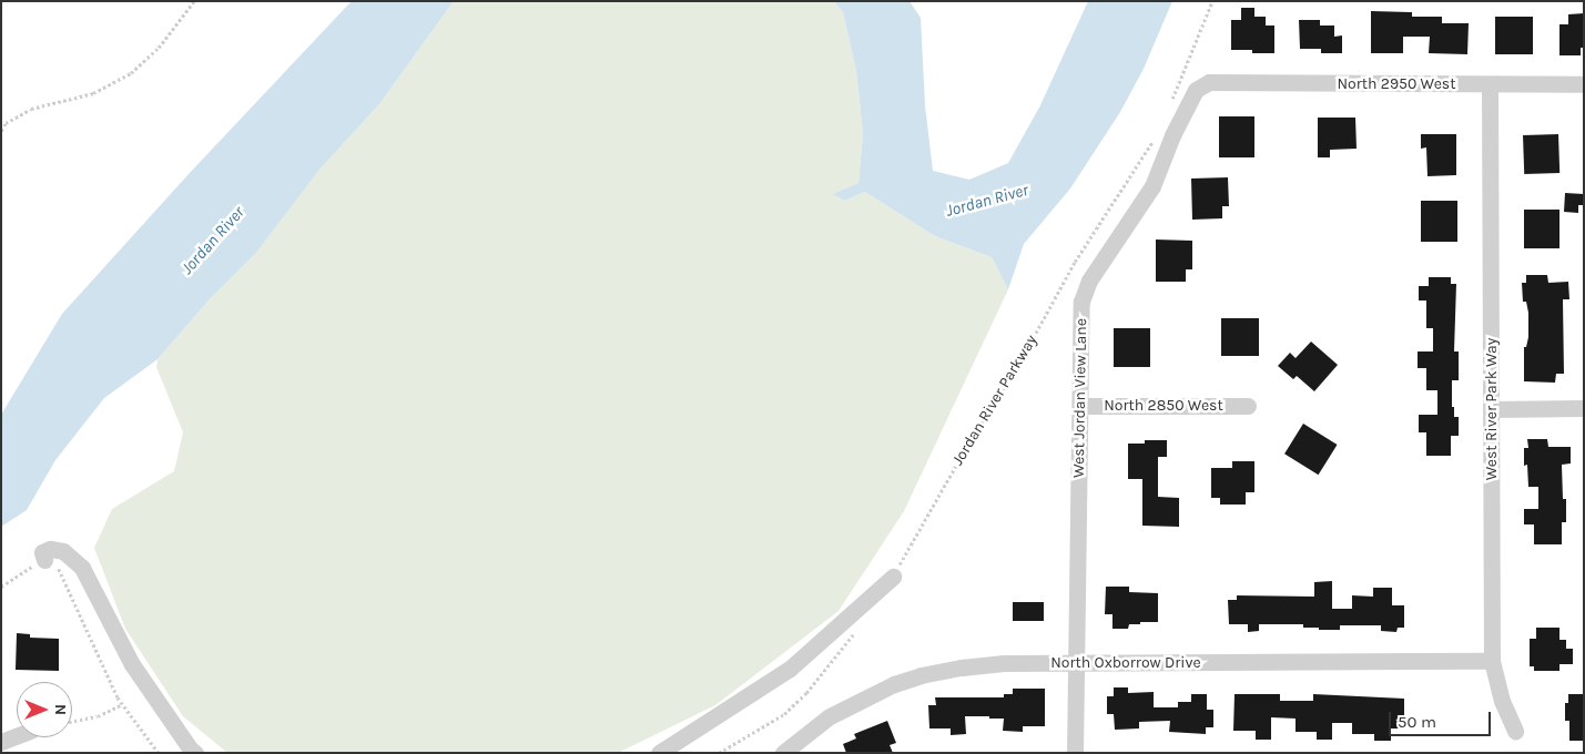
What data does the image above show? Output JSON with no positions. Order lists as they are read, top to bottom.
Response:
{
  "streets": {
    "street": [
      "North 2950 West",
      "West Jordan View Lane",
      "North 2850 West",
      "West River Park Way",
      "North Oxborrow Drive"
    ],
    "path": ["Jordan River Parkway"]
  },
  "crossings": [
    ["North 2950 West", "West Jordan View Lane"],
    ["North 2950 West", "West River Park Way"],
    ["West Jordan View Lane", "North 2850 West"],
    ["West Jordan View Lane", "North Oxborrow Drive"],
    ["West River Park Way", "North Oxborrow Drive"]
  ],
  "water": ["Jordan River"],
  "scale_bar": "50 m",
  "north": "right"
}
